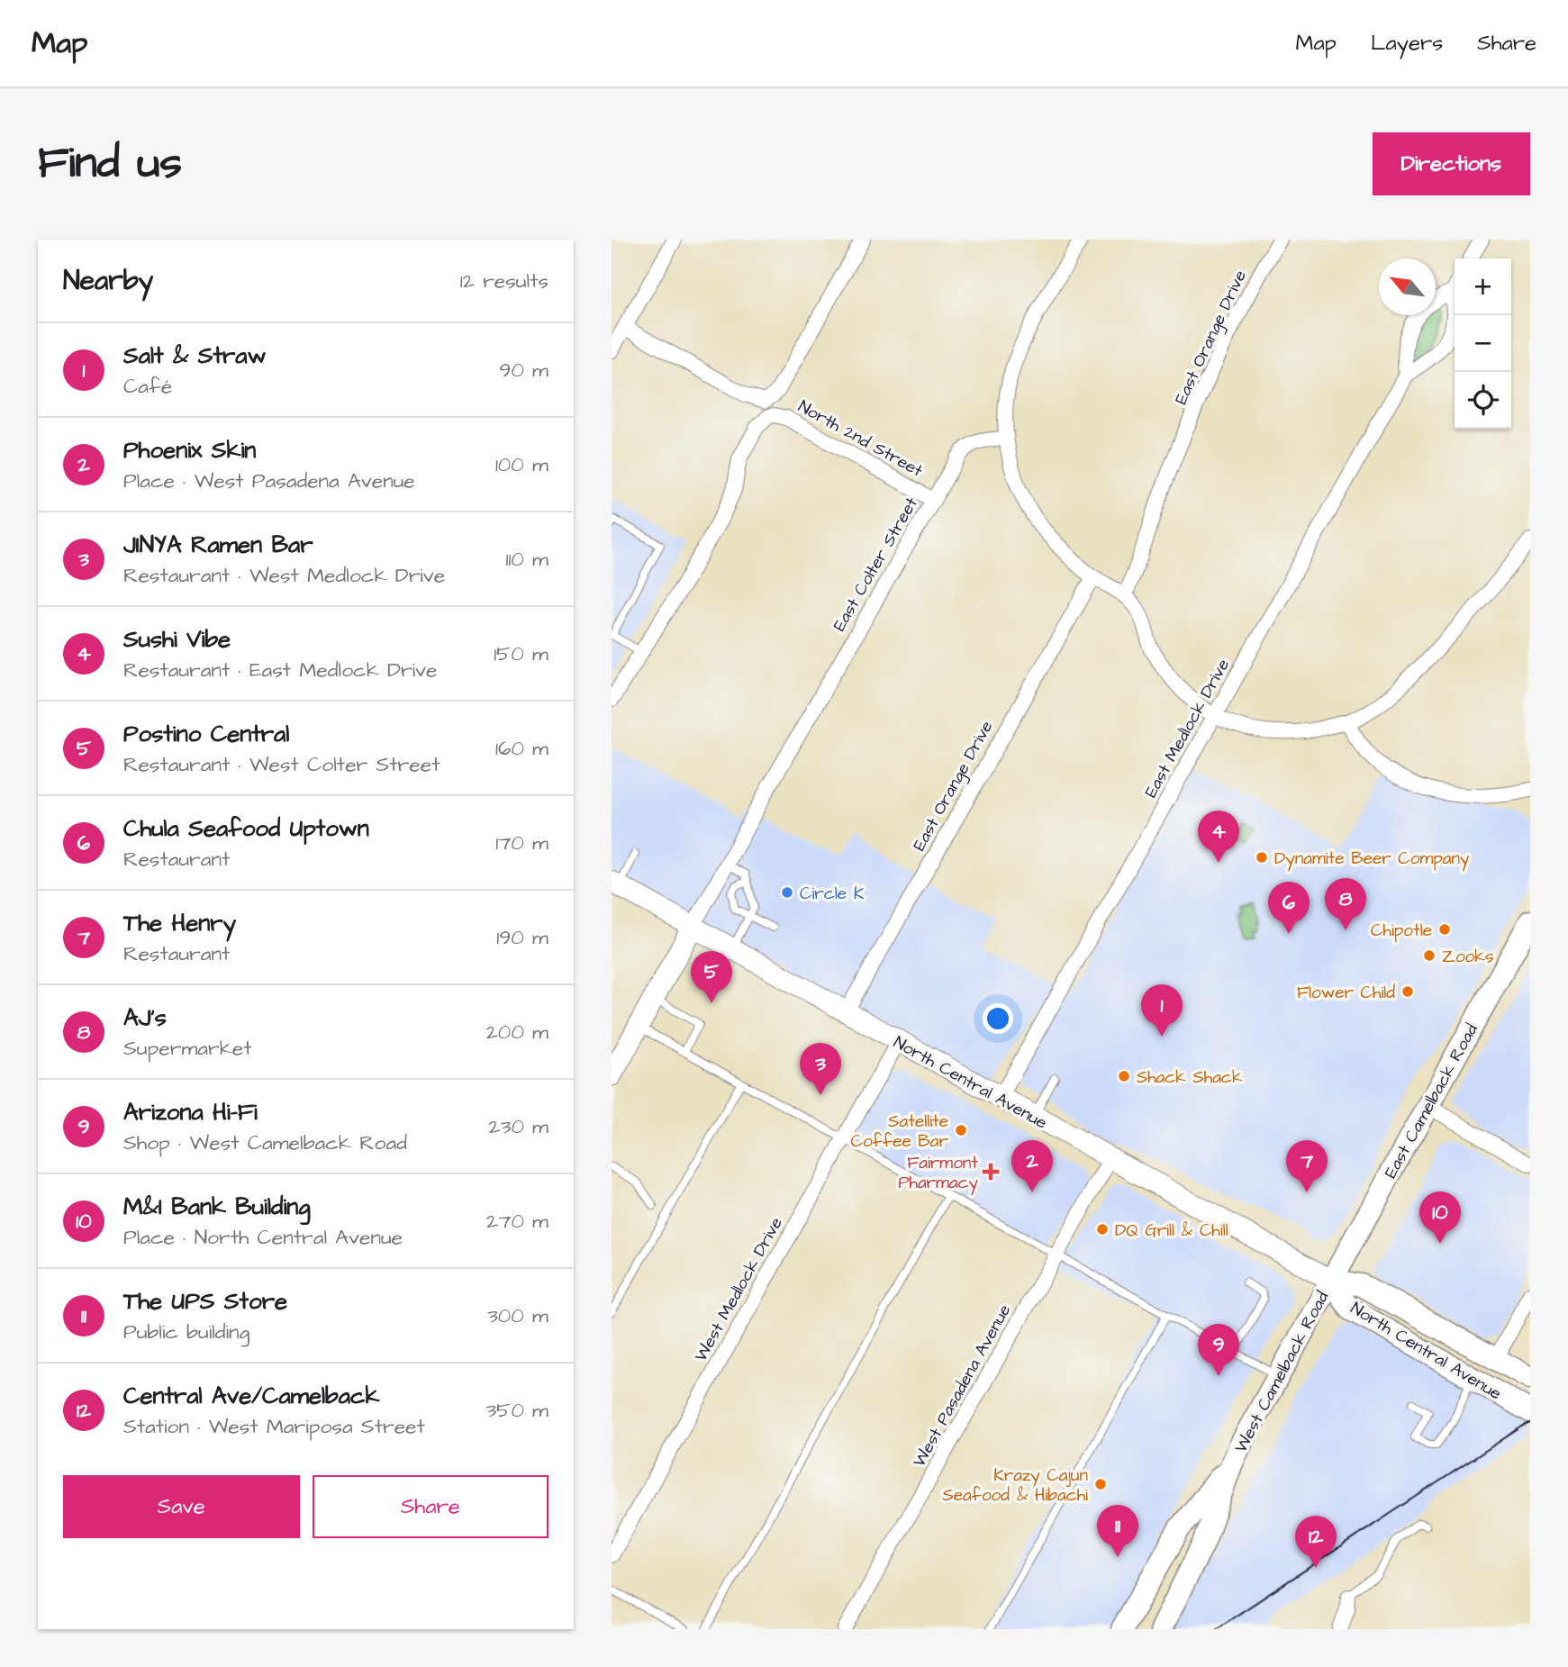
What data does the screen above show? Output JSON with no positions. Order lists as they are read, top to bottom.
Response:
{
  "streets": {
    "main road": ["North Central Avenue", "East Camelback Road", "West Camelback Road"],
    "street": [
      "East Orange Drive",
      "North 2nd Street",
      "East Colter Street",
      "East Medlock Drive",
      "West Medlock Drive",
      "West Pasadena Avenue"
    ]
  },
  "crossings": [
    ["East Orange Drive", "North Central Avenue"],
    ["North 2nd Street", "East Colter Street"],
    ["East Colter Street", "North Central Avenue"],
    ["East Medlock Drive", "North Central Avenue"],
    ["North Central Avenue", "East Camelback Road"],
    ["North Central Avenue", "West Medlock Drive"],
    ["North Central Avenue", "West Camelback Road"],
    ["North Central Avenue", "West Pasadena Avenue"],
    ["East Camelback Road", "West Camelback Road"]
  ],
  "places": {
    "other": [
      "Dynamite Beer Company",
      "Circle K",
      "Chipotle",
      "Zooks",
      "Flower Child",
      "Shack Shack",
      "Satellite Coffee Bar",
      "DQ Grill & Chill",
      "Krazy Cajun Seafood & Hibachi"
    ],
    "health": ["Fairmont Pharmacy"]
  },
  "north": "top left",
  "page": {
    "header": "Map",
    "nav": ["Map", "Layers", "Share"],
    "buttons": [
      "Directions",
      ["Save", "Share"]
    ],
    "title": "Find us",
    "heading": ["Nearby", "12 results"],
    "map_buttons": ["+", "−"],
    "list": [
      {
        "mark": "1",
        "name": "Salt & Straw",
        "note": "Café",
        "value": "90 m"
      },
      {
        "mark": "2",
        "name": "Phoenix Skin",
        "note": "Place · West Pasadena Avenue",
        "value": "100 m"
      },
      {
        "mark": "3",
        "name": "JINYA Ramen Bar",
        "note": "Restaurant · West Medlock Drive",
        "value": "110 m"
      },
      {
        "mark": "4",
        "name": "Sushi Vibe",
        "note": "Restaurant · East Medlock Drive",
        "value": "150 m"
      },
      {
        "mark": "5",
        "name": "Postino Central",
        "note": "Restaurant · West Colter Street",
        "value": "160 m"
      },
      {
        "mark": "6",
        "name": "Chula Seafood Uptown",
        "note": "Restaurant",
        "value": "170 m"
      },
      {
        "mark": "7",
        "name": "The Henry",
        "note": "Restaurant",
        "value": "190 m"
      },
      {
        "mark": "8",
        "name": "AJ's",
        "note": "Supermarket",
        "value": "200 m"
      },
      {
        "mark": "9",
        "name": "Arizona Hi-Fi",
        "note": "Shop · West Camelback Road",
        "value": "230 m"
      },
      {
        "mark": "10",
        "name": "M&I Bank Building",
        "note": "Place · North Central Avenue",
        "value": "270 m"
      },
      {
        "mark": "11",
        "name": "The UPS Store",
        "note": "Public building",
        "value": "300 m"
      },
      {
        "mark": "12",
        "name": "Central Ave/Camelback",
        "note": "Station · West Mariposa Street",
        "value": "350 m"
      }
    ],
    "pins": [
      "4",
      "8",
      "6",
      "5",
      "1",
      "3",
      "2",
      "7",
      "10",
      "9",
      "11",
      "12"
    ]
  }
}
